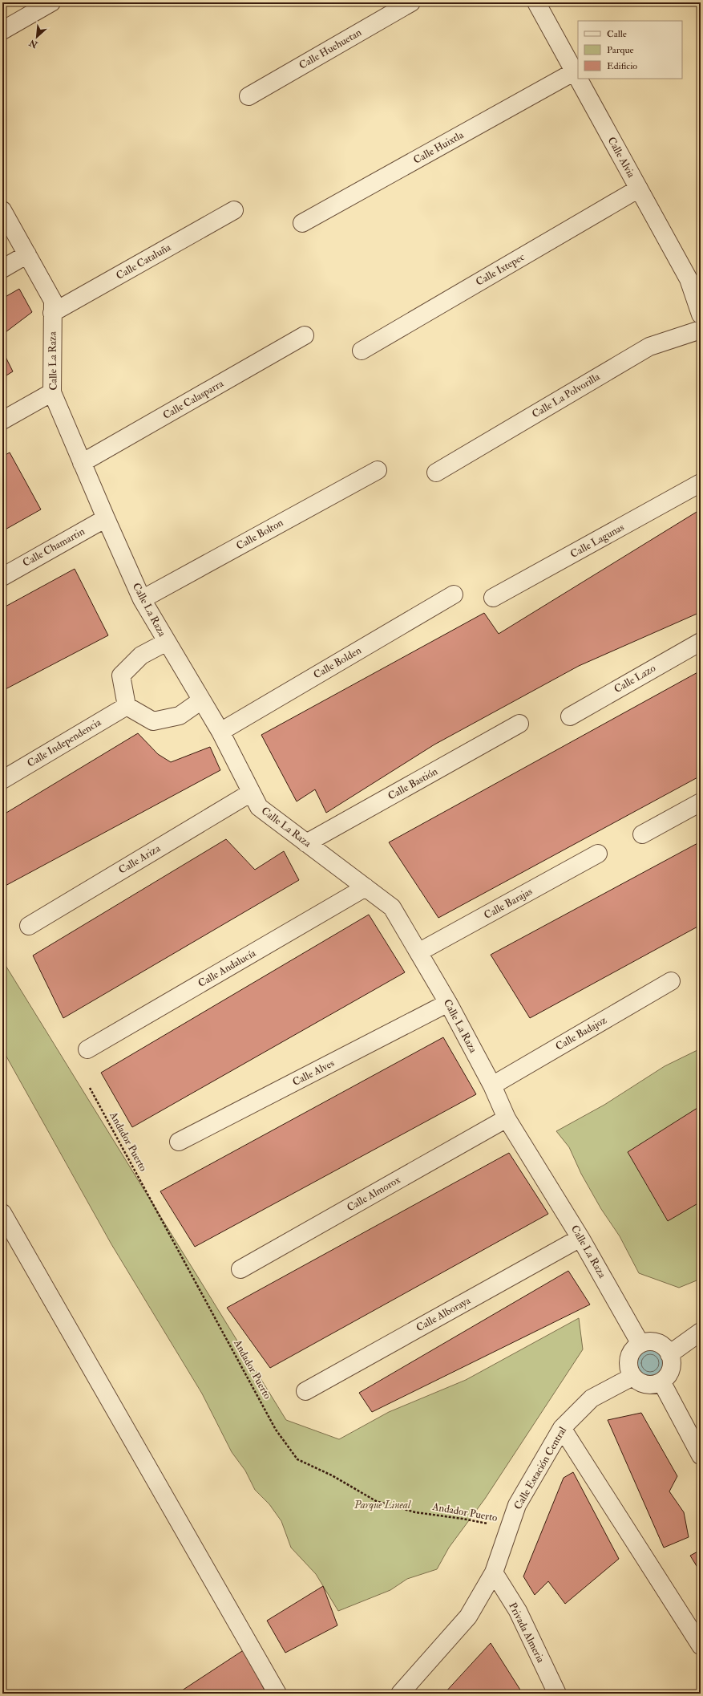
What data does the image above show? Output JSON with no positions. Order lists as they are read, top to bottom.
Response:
{
  "streets": {
    "street": [
      "Calle Huehuetan",
      "Calle Huixtla",
      "Calle Alvia",
      "Calle Cataluña",
      "Calle Ixtepec",
      "Calle La Raza",
      "Calle La Polvorilla",
      "Calle Calasparra",
      "Calle Bolton",
      "Calle Lagunas",
      "Calle Chamartin",
      "Calle Bolden",
      "Calle Lazo",
      "Calle Independencia",
      "Calle Bastión",
      "Calle Ariza",
      "Calle Barajas",
      "Calle Andalucía",
      "Calle Badajoz",
      "Calle Alves",
      "Calle Almorox",
      "Calle Alboraya",
      "Calle Estación Central",
      "Privada Almeria"
    ],
    "path": ["Andador Puerto"]
  },
  "crossings": [
    ["Calle Huixtla", "Calle Alvia"],
    ["Calle Alvia", "Calle Ixtepec"],
    ["Calle Cataluña", "Calle La Raza"],
    ["Calle La Raza", "Calle Calasparra"],
    ["Calle La Raza", "Calle Bolton"],
    ["Calle La Raza", "Calle Chamartin"],
    ["Calle La Raza", "Calle Bolden"],
    ["Calle La Raza", "Calle Independencia"],
    ["Calle La Raza", "Calle Bastión"],
    ["Calle La Raza", "Calle Ariza"],
    ["Calle La Raza", "Calle Barajas"],
    ["Calle La Raza", "Calle Andalucía"],
    ["Calle La Raza", "Calle Badajoz"],
    ["Calle La Raza", "Calle Alves"],
    ["Calle La Raza", "Calle Almorox"],
    ["Calle La Raza", "Calle Alboraya"],
    ["Calle La Raza", "Calle Estación Central"],
    ["Andador Puerto", "Calle Estación Central"],
    ["Calle Estación Central", "Privada Almeria"]
  ],
  "parks": ["Parque Lineal"],
  "legend": ["Calle", "Parque", "Edificio"],
  "north": "bottom left"
}
